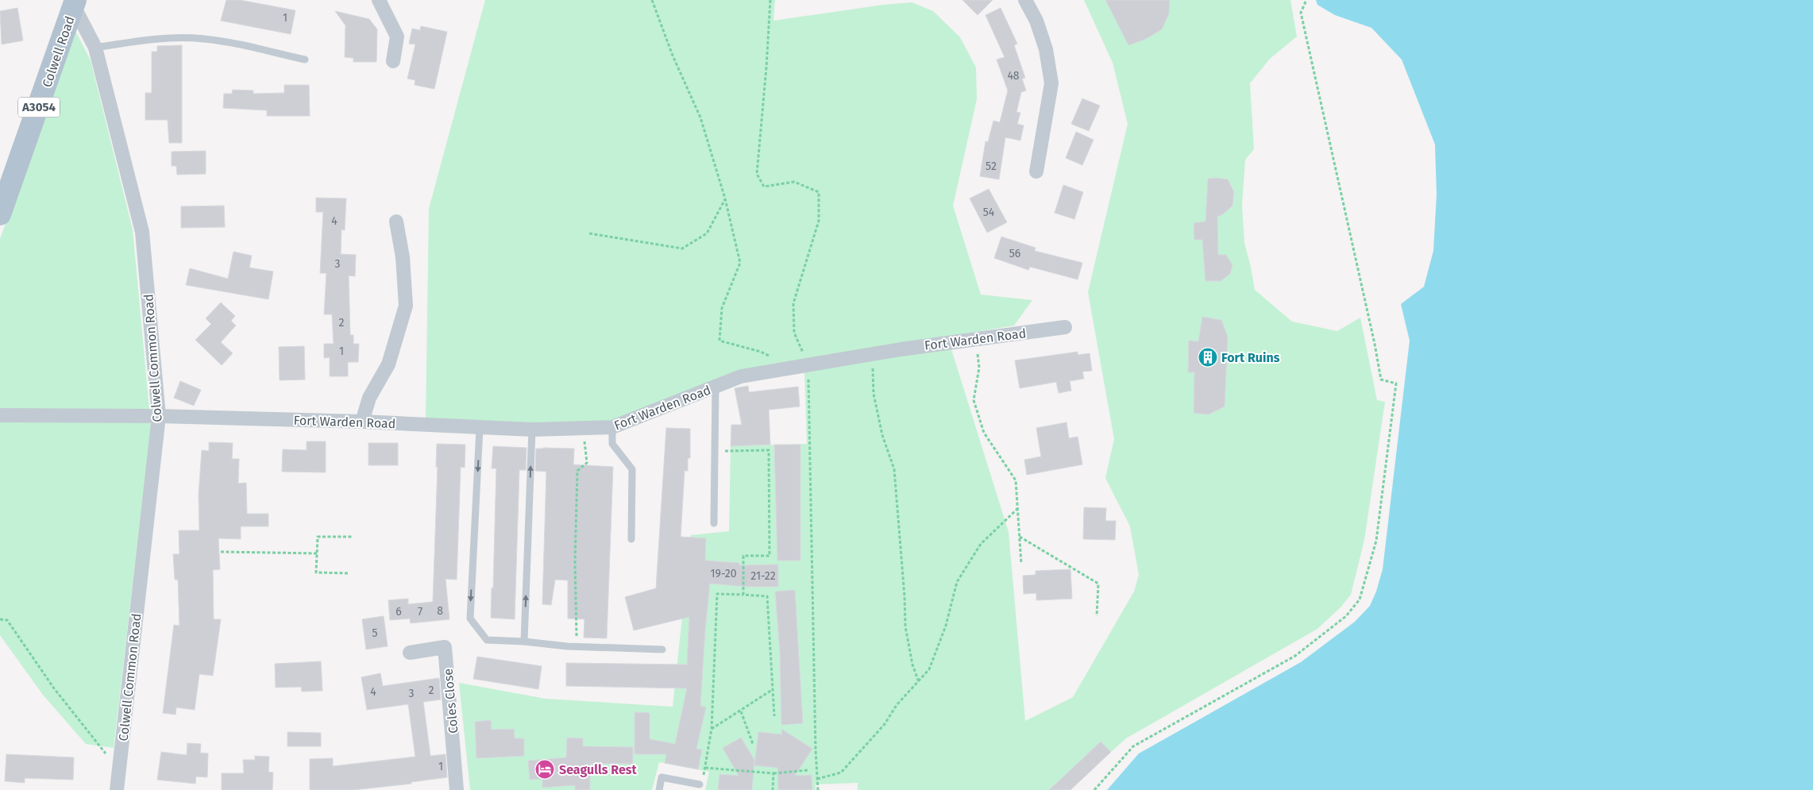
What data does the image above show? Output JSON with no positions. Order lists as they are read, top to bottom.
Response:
{
  "streets": {
    "main road": ["Colwell Road", "A3054"],
    "street": ["Fort Warden Road", "Colwell Common Road", "Coles Close"]
  },
  "crossings": [
    ["Colwell Road", "Colwell Common Road"],
    ["Fort Warden Road", "Colwell Common Road"]
  ],
  "places": {
    "building": ["Fort Ruins"],
    "hotel": ["Seagulls Rest"]
  },
  "house_numbers": [
    "1",
    "48",
    "52",
    "54",
    "4",
    "56",
    "3",
    "2",
    "1",
    "19-20",
    "21-22",
    "8",
    "6",
    "7",
    "5",
    "2",
    "4",
    "3",
    "1"
  ]
}
